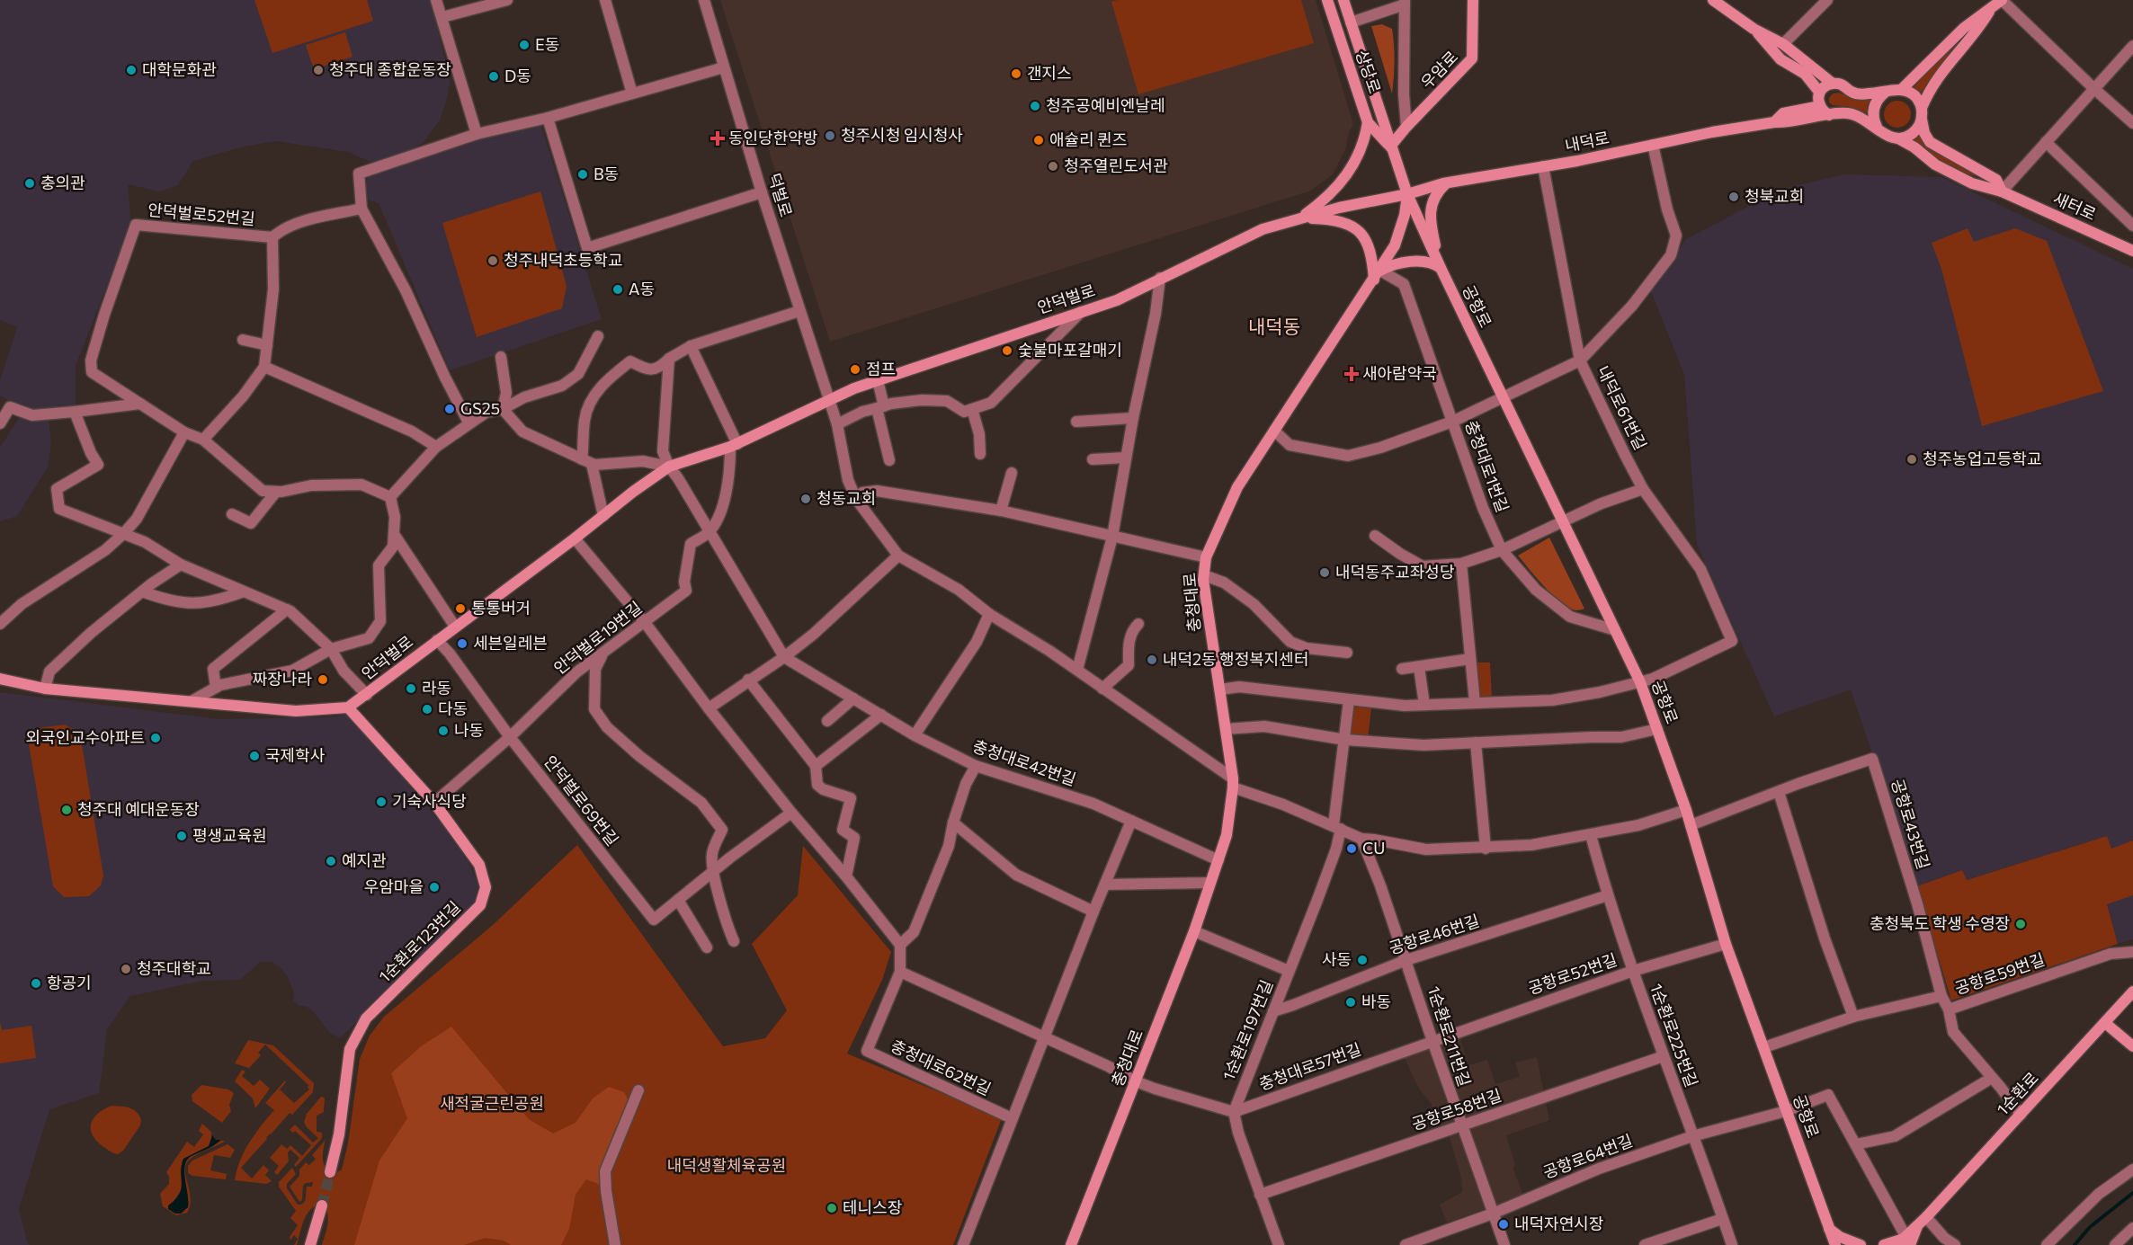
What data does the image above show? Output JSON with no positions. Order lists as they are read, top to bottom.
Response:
{
  "streets": {
    "street": [
      "우암로",
      "상당로",
      "내덕로",
      "덕벌로",
      "새터로",
      "안덕벌로52번길",
      "안덕벌로",
      "공항로",
      "내덕로61번길",
      "충청대로1번길",
      "충청대로",
      "안덕벌로19번길",
      "충청대로42번길",
      "안덕벌로69번길",
      "공항로43번길",
      "공항로46번길",
      "1순환로123번길",
      "공항로52번길",
      "공항로59번길",
      "1순환로197번길",
      "1순환로225번길",
      "1순환로211번길",
      "충청대로57번길",
      "충청대로62번길",
      "1순환로",
      "공항로58번길",
      "공항로64번길"
    ]
  },
  "crossings": [
    ["우암로", "상당로"],
    ["상당로", "내덕로"],
    ["상당로", "안덕벌로"],
    ["상당로", "공항로"],
    ["상당로", "충청대로"],
    ["내덕로", "안덕벌로"],
    ["내덕로", "공항로"],
    ["내덕로", "내덕로61번길"],
    ["내덕로", "충청대로"],
    ["덕벌로", "안덕벌로"],
    ["안덕벌로", "공항로"],
    ["안덕벌로", "충청대로"],
    ["안덕벌로", "안덕벌로19번길"],
    ["안덕벌로", "안덕벌로69번길"],
    ["안덕벌로", "1순환로123번길"],
    ["공항로", "내덕로61번길"],
    ["공항로", "충청대로1번길"],
    ["공항로", "충청대로"],
    ["공항로", "공항로43번길"],
    ["공항로", "공항로52번길"],
    ["공항로", "공항로59번길"],
    ["공항로", "공항로64번길"],
    ["충청대로1번길", "충청대로"],
    ["충청대로", "충청대로42번길"],
    ["안덕벌로19번길", "안덕벌로69번길"],
    ["안덕벌로19번길", "1순환로123번길"],
    ["공항로43번길", "공항로59번길"],
    ["공항로46번길", "1순환로197번길"],
    ["공항로46번길", "1순환로225번길"],
    ["공항로46번길", "1순환로211번길"],
    ["공항로52번길", "1순환로225번길"],
    ["공항로52번길", "1순환로211번길"],
    ["공항로52번길", "충청대로57번길"],
    ["1순환로197번길", "충청대로57번길"],
    ["1순환로225번길", "공항로58번길"],
    ["1순환로225번길", "공항로64번길"],
    ["1순환로211번길", "충청대로57번길"],
    ["1순환로211번길", "공항로58번길"],
    ["1순환로211번길", "공항로64번길"]
  ],
  "districts": ["내덕동"],
  "parks": ["새적굴근린공원", "내덕생활체육공원"],
  "places": {
    "other": [
      "E동",
      "대학문화관",
      "청주대 종합운동장",
      "갠지스",
      "D동",
      "청주공예비엔날레",
      "청주시청 임시청사",
      "애슐리 퀸즈",
      "청주열린도서관",
      "B동",
      "충의관",
      "청북교회",
      "청주내덕초등학교",
      "A동",
      "숯불마포갈매기",
      "점프",
      "GS25",
      "청주농업고등학교",
      "청동교회",
      "내덕동주교좌성당",
      "통통버거",
      "세븐일레븐",
      "내덕2동 행정복지센터",
      "짜장나라",
      "라동",
      "다동",
      "나동",
      "외국인교수아파트",
      "국제학사",
      "기숙사식당",
      "청주대 예대운동장",
      "평생교육원",
      "CU",
      "예지관",
      "우암마을",
      "충청북도 학생 수영장",
      "사동",
      "청주대학교",
      "항공기",
      "바동",
      "테니스장",
      "내덕자연시장"
    ],
    "health": ["동인당한약방", "새아람약국"]
  }
}
